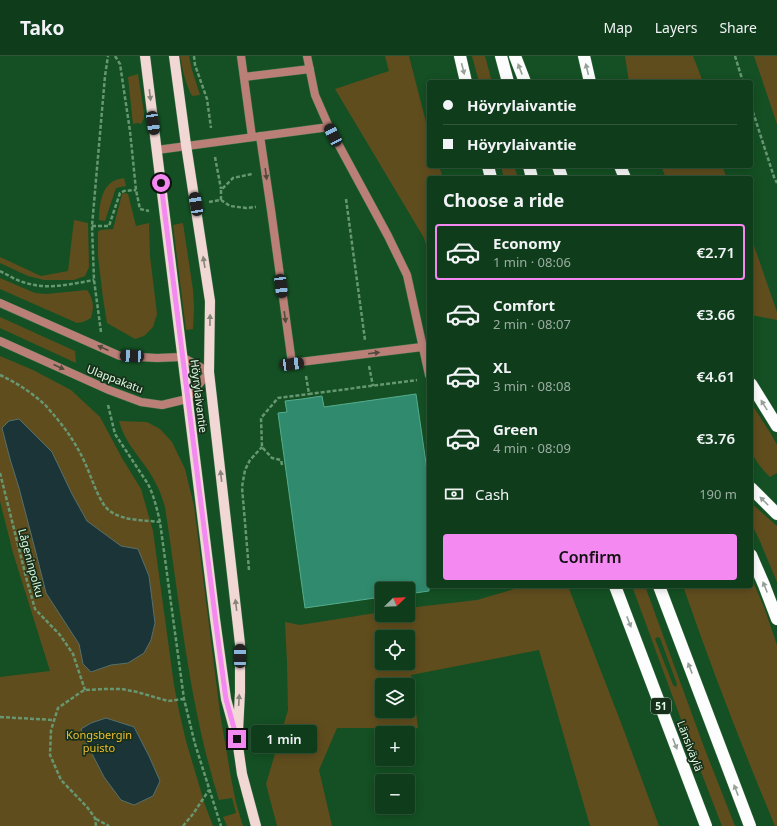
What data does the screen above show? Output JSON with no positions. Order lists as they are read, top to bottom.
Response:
{
  "streets": {
    "highway": ["51", "Länsiväylä"],
    "main road": ["Höyrylaivantie"],
    "street": ["Ulappakatu"],
    "path": ["Lågeninpolku"]
  },
  "crossings": [
    ["Ulappakatu", "Höyrylaivantie"]
  ],
  "parks": ["Kongsbergin puisto"],
  "north": "top right",
  "page": {
    "header": "Tako",
    "nav": ["Map", "Layers", "Share"],
    "banner": ["Höyrylaivantie", "Höyrylaivantie"],
    "heading": "Choose a ride",
    "list": [
      {
        "name": "Economy",
        "note": "1 min · 08:06",
        "value": "€2.71"
      },
      {
        "name": "Comfort",
        "note": "2 min · 08:07",
        "value": "€3.66"
      },
      {
        "name": "XL",
        "note": "3 min · 08:08",
        "value": "€4.61"
      },
      {
        "name": "Green",
        "note": "4 min · 08:09",
        "value": "€3.76"
      }
    ],
    "pay": ["Cash", "190 m"],
    "buttons": "Confirm",
    "map_buttons": ["+", "−"],
    "bubble": "1 min"
  }
}
